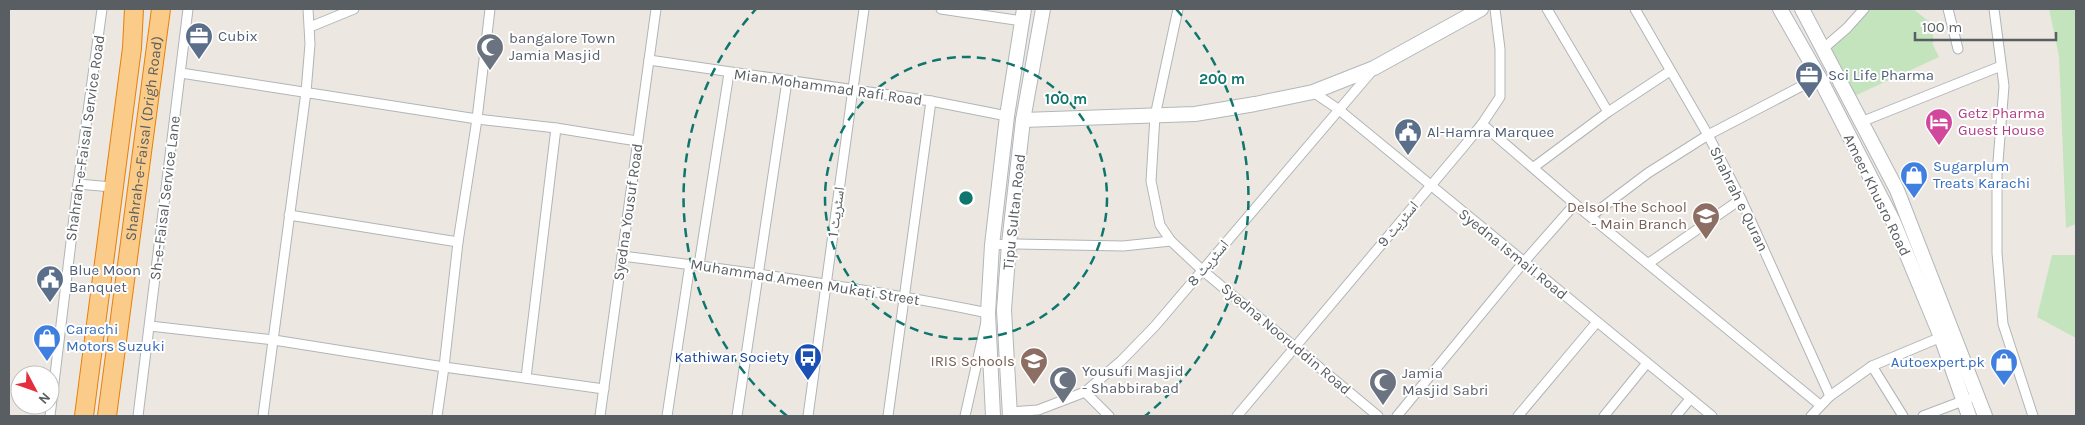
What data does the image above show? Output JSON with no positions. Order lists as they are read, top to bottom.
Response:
{
  "streets": {
    "highway": ["Shahrah-e-Faisal (Drigh Road)"],
    "main road": ["Ameer Khusro Road", "Tipu Sultan Road"],
    "street": [
      "Mian Mohammad Rafi Road",
      "Shahrah-e-Faisal Service Road",
      "Sh-e-Faisal Service Lane",
      "Shahrah e Quran",
      "Syedna Yousuf Road",
      "اسٹریٹ 1",
      "اسٹریٹ 9",
      "Syedna Ismail Road",
      "اسٹریٹ 8",
      "Muhammad Ameen Mukati Street",
      "Syedna Nooruddin Road"
    ]
  },
  "crossings": [
    ["Mian Mohammad Rafi Road", "Syedna Yousuf Road"],
    ["Mian Mohammad Rafi Road", "اسٹریٹ 1"],
    ["Mian Mohammad Rafi Road", "Tipu Sultan Road"],
    ["Syedna Yousuf Road", "Muhammad Ameen Mukati Street"],
    ["اسٹریٹ 1", "Muhammad Ameen Mukati Street"],
    ["Tipu Sultan Road", "اسٹریٹ 8"],
    ["Tipu Sultan Road", "Muhammad Ameen Mukati Street"],
    ["اسٹریٹ 9", "Syedna Ismail Road"],
    ["اسٹریٹ 9", "Syedna Nooruddin Road"],
    ["Syedna Ismail Road", "اسٹریٹ 8"],
    ["اسٹریٹ 8", "Syedna Nooruddin Road"]
  ],
  "places": {
    "office": ["Cubix", "Sci Life Pharma"],
    "mosque": ["bangalore Town Jamia Masjid", "Yousufi Masjid - Shabbirabad", "Jamia Masjid Sabri"],
    "hotel": ["Getz Pharma Guest House"],
    "public building": ["Al-Hamra Marquee", "Blue Moon Banquet"],
    "shop": ["Sugarplum Treats Karachi", "Carachi Motors Suzuki", "Autoexpert.pk"],
    "school or university": ["Delsol The School - Main Branch", "IRIS Schools"],
    "bus stop": ["Kathiwar Society"]
  },
  "scale_bar": "100 m",
  "north": "bottom right",
  "rings": ["200 m", "100 m"]
}
